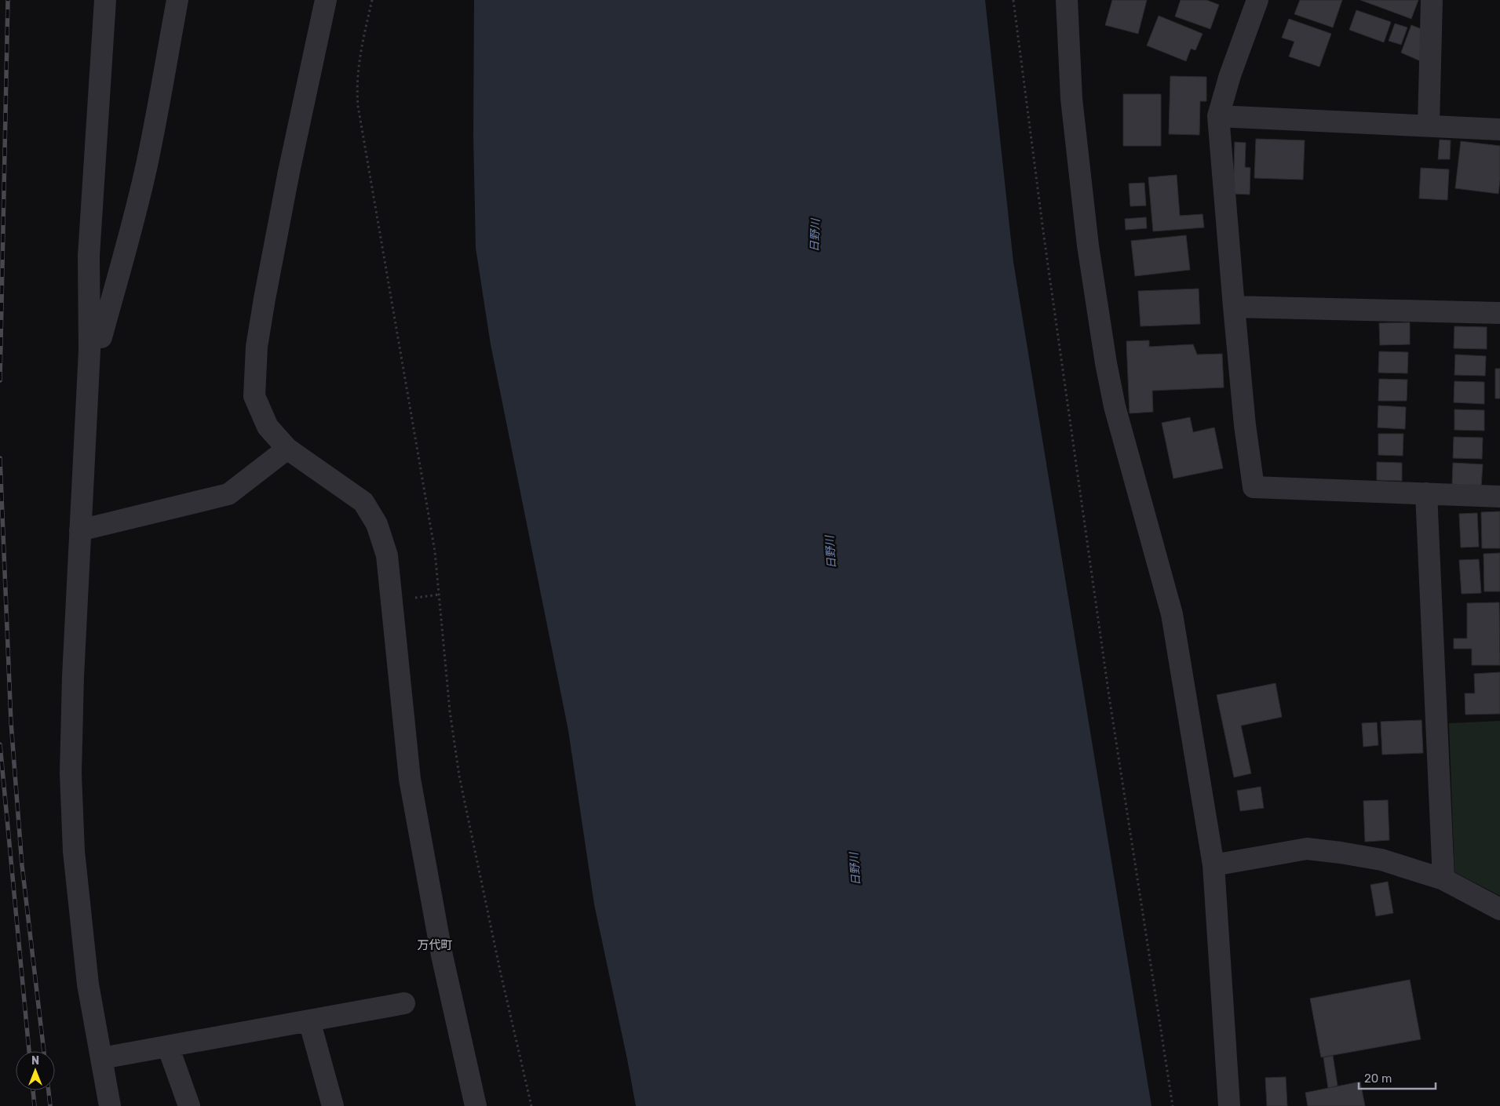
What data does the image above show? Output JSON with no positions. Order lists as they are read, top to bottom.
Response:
{
  "districts": ["万代町"],
  "water": ["日野川"],
  "scale_bar": "20 m",
  "north": "top"
}
